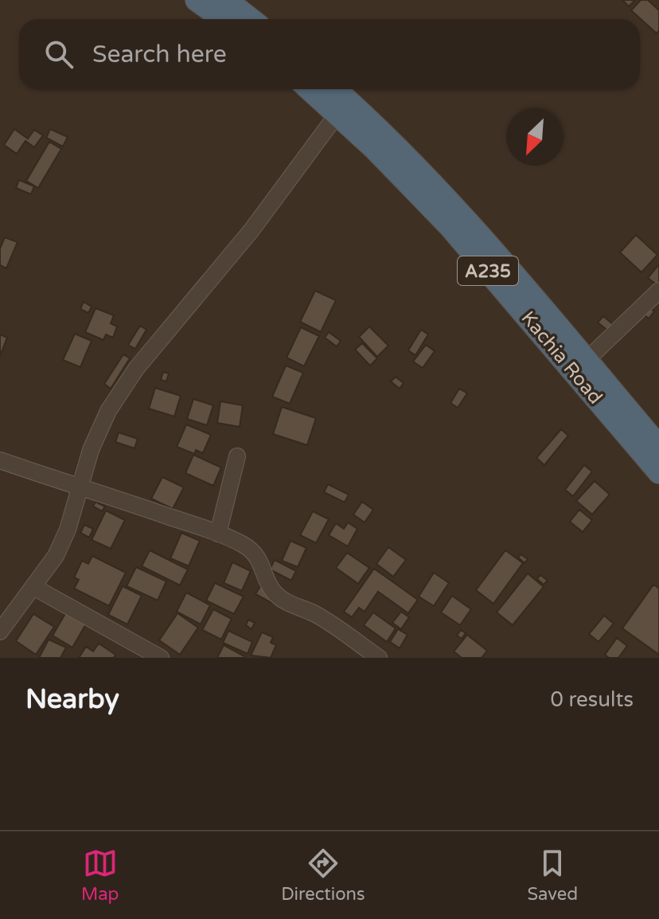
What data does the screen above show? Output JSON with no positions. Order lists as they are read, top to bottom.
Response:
{
  "streets": {
    "highway": ["A235", "Kachia Road"]
  },
  "north": "bottom left",
  "page": {
    "search": "Search here",
    "heading": ["Nearby", "0 results"],
    "nav": ["Map", "Directions", "Saved"]
  }
}
